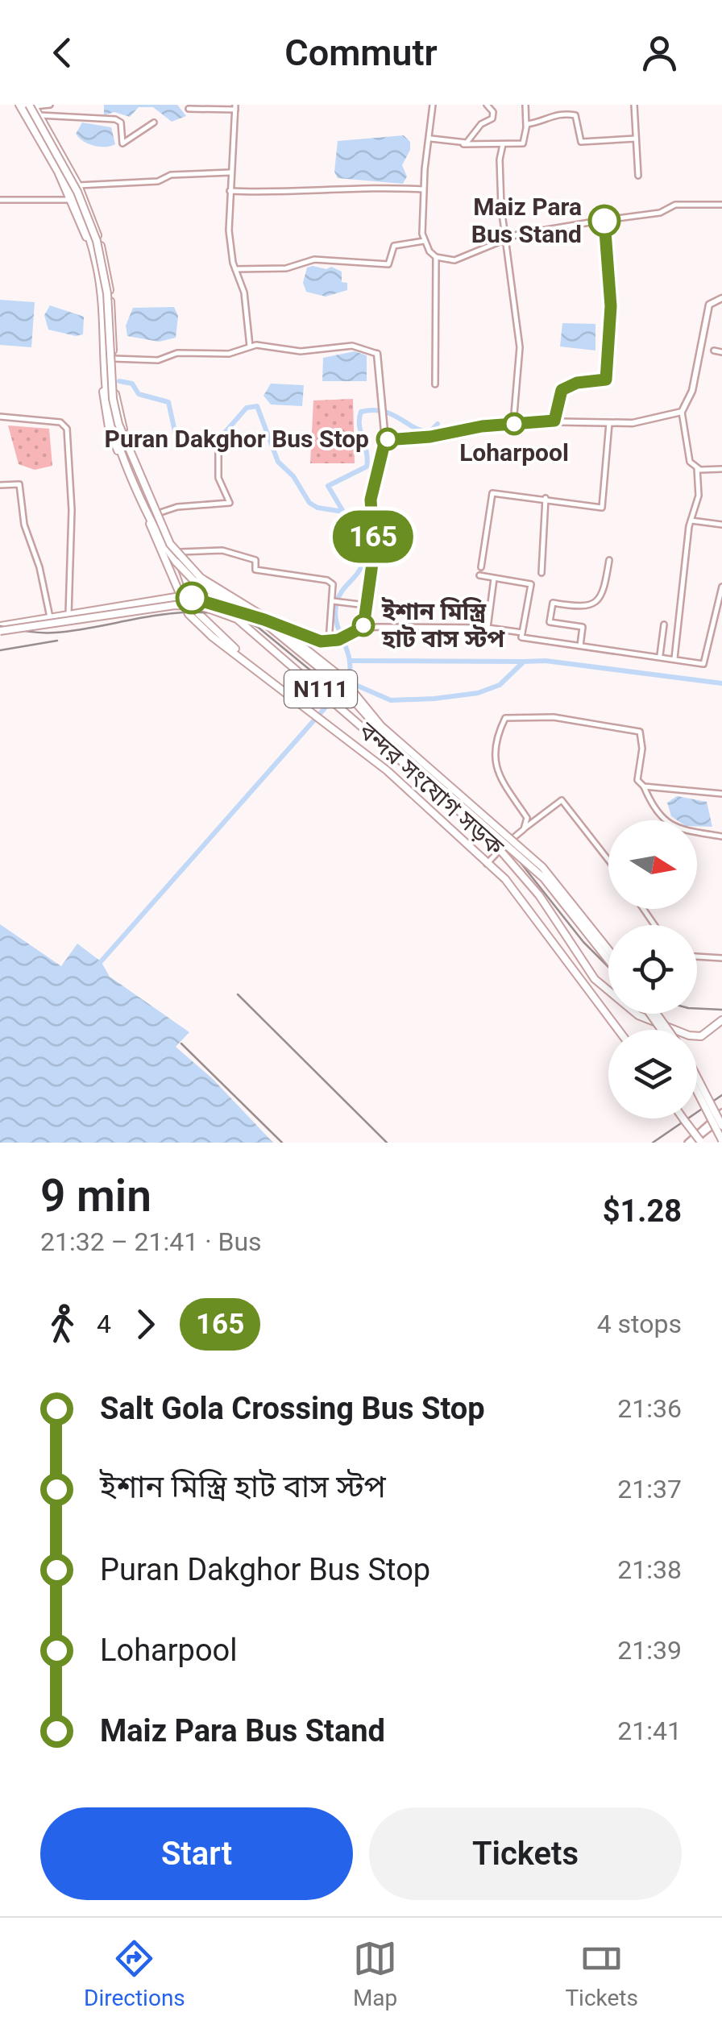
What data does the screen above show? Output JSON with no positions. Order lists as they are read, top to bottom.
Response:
{
  "streets": {
    "main road": ["N111", "বন্দর সংযোগ সড়ক"]
  },
  "crossings": [
    ["N111", "বন্দর সংযোগ সড়ক"]
  ],
  "places": [
    "Maiz Para Bus Stand",
    "Loharpool",
    "Puran Dakghor Bus Stop",
    "ইশান মিস্ত্রি হাট বাস স্টপ"
  ],
  "lines": ["bus line 165"],
  "north": "right",
  "page": {
    "header": "Commutr",
    "on_map": "165",
    "heading": ["9 min", "21:32 – 21:41 · Bus", "$1.28"],
    "legs": ["4", "165", "4 stops"],
    "list": [
      {
        "name": "Salt Gola Crossing Bus Stop",
        "value": "21:36"
      },
      {
        "name": "ইশান মিস্ত্রি হাট বাস স্টপ",
        "value": "21:37"
      },
      {
        "name": "Puran Dakghor Bus Stop",
        "value": "21:38"
      },
      {
        "name": "Loharpool",
        "value": "21:39"
      },
      {
        "name": "Maiz Para Bus Stand",
        "value": "21:41"
      }
    ],
    "buttons": ["Start", "Tickets"],
    "tabs": ["Directions", "Map", "Tickets"]
  }
}
